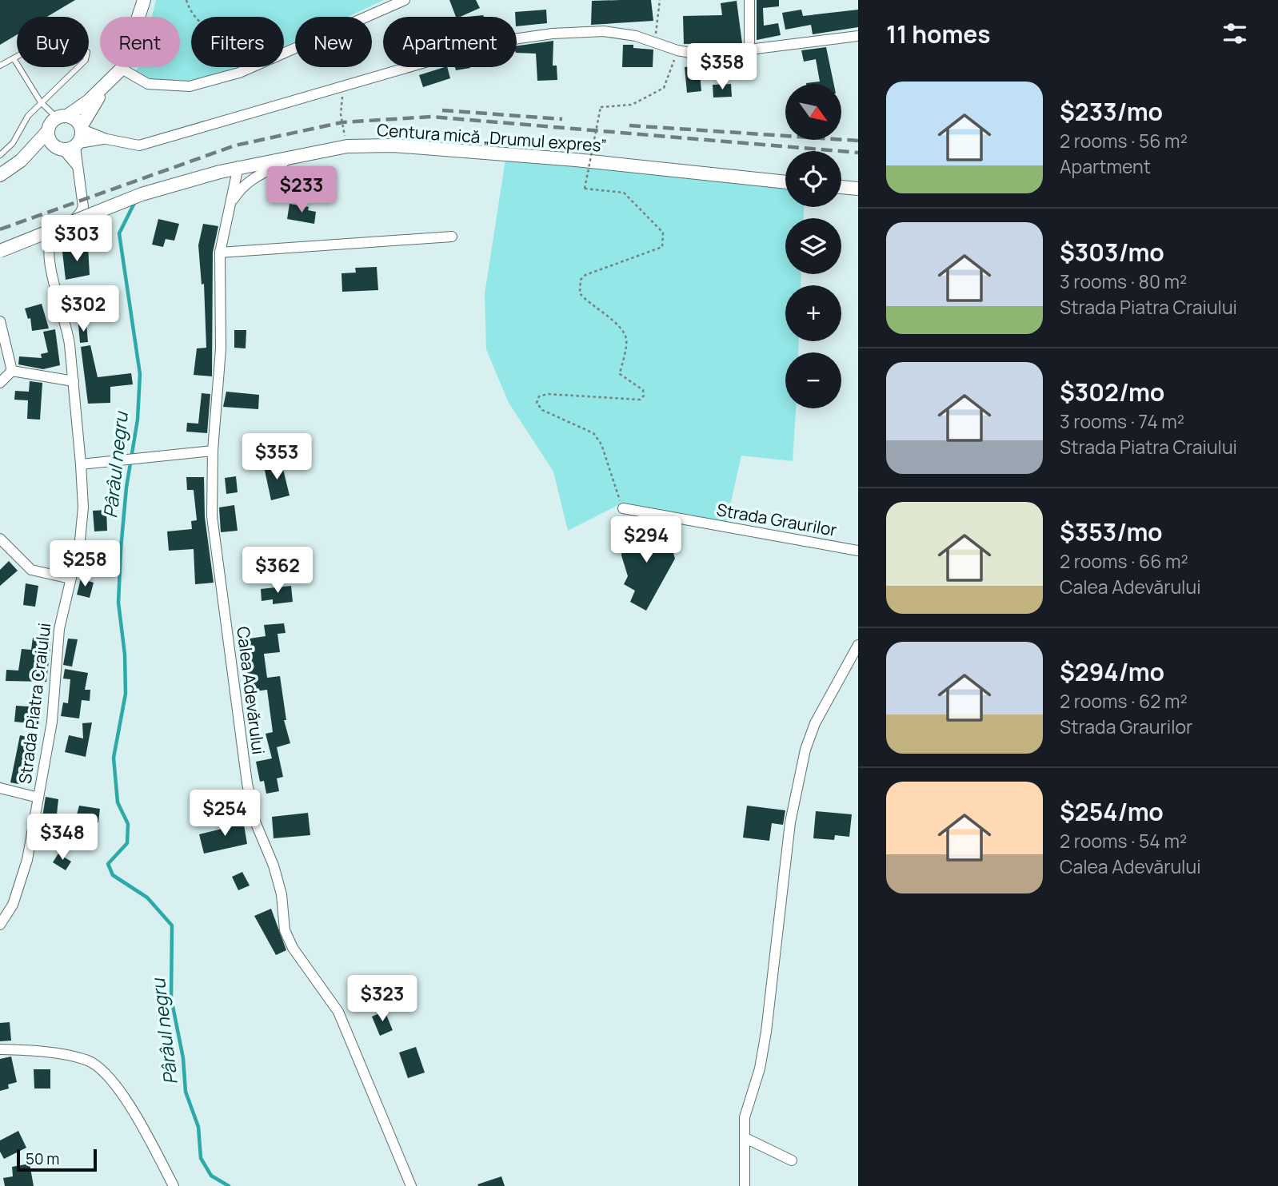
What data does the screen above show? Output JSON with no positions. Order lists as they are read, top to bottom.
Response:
{
  "streets": {
    "main road": ["Centura mică „Drumul expres”"],
    "street": ["Strada Graurilor", "Calea Adevărului", "Strada Piatra Craiului"]
  },
  "crossings": [
    ["Centura mică „Drumul expres”", "Calea Adevărului"]
  ],
  "water": ["Pârâul negru"],
  "scale_bar": "50 m",
  "north": "bottom right",
  "page": {
    "heading": "11 homes",
    "chip": [
      "Buy",
      "Rent",
      "Filters",
      "New",
      "Apartment"
    ],
    "price": [
      "$358",
      "$233",
      "$303",
      "$302",
      "$353",
      "$294",
      "$258",
      "$362",
      "$254",
      "$348",
      "$323"
    ],
    "list": [
      {
        "name": "$233/mo",
        "note": "2 rooms · 56 m² · Apartment"
      },
      {
        "name": "$303/mo",
        "note": "3 rooms · 80 m² · Strada Piatra Craiului"
      },
      {
        "name": "$302/mo",
        "note": "3 rooms · 74 m² · Strada Piatra Craiului"
      },
      {
        "name": "$353/mo",
        "note": "2 rooms · 66 m² · Calea Adevărului"
      },
      {
        "name": "$294/mo",
        "note": "2 rooms · 62 m² · Strada Graurilor"
      },
      {
        "name": "$254/mo",
        "note": "2 rooms · 54 m² · Calea Adevărului"
      }
    ],
    "map_buttons": ["+", "−"],
    "scale": "50 m"
  }
}
